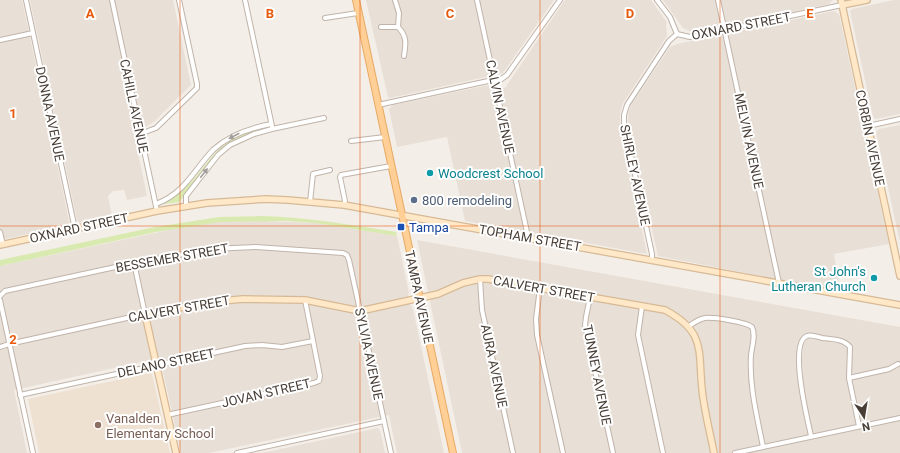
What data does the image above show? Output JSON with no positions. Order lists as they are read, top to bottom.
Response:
{
  "streets": {
    "main road": [
      "OXNARD STREET",
      "CORBIN AVENUE",
      "TOPHAM STREET",
      "CALVERT STREET",
      "TAMPA AVENUE"
    ],
    "street": [
      "CAHILL AVENUE",
      "CALVIN AVENUE",
      "DONNA AVENUE",
      "MELVIN AVENUE",
      "SHIRLEY AVENUE",
      "BESSEMER STREET",
      "SYLVIA AVENUE",
      "DELANO STREET",
      "AURA AVENUE",
      "TUNNEY AVENUE",
      "JOVAN STREET"
    ]
  },
  "crossings": [
    ["OXNARD STREET", "CAHILL AVENUE"],
    ["OXNARD STREET", "DONNA AVENUE"],
    ["OXNARD STREET", "CORBIN AVENUE"],
    ["OXNARD STREET", "MELVIN AVENUE"],
    ["OXNARD STREET", "SHIRLEY AVENUE"],
    ["OXNARD STREET", "TOPHAM STREET"],
    ["CAHILL AVENUE", "TOPHAM STREET"],
    ["CALVIN AVENUE", "TOPHAM STREET"],
    ["MELVIN AVENUE", "TOPHAM STREET"],
    ["SHIRLEY AVENUE", "TOPHAM STREET"],
    ["TOPHAM STREET", "TAMPA AVENUE"],
    ["BESSEMER STREET", "SYLVIA AVENUE"],
    ["CALVERT STREET", "TAMPA AVENUE"],
    ["CALVERT STREET", "SYLVIA AVENUE"],
    ["CALVERT STREET", "AURA AVENUE"],
    ["CALVERT STREET", "TUNNEY AVENUE"],
    ["DELANO STREET", "JOVAN STREET"]
  ],
  "places": {
    "other": [
      "Woodcrest School",
      "800 remodeling",
      "St John's Lutheran Church",
      "Vanalden Elementary School"
    ],
    "transit": ["Tampa"]
  },
  "north": "bottom",
  "grid": {
    "columns": [
      "A",
      "B",
      "C",
      "D",
      "E"
    ],
    "rows": ["1", "2"]
  }
}
